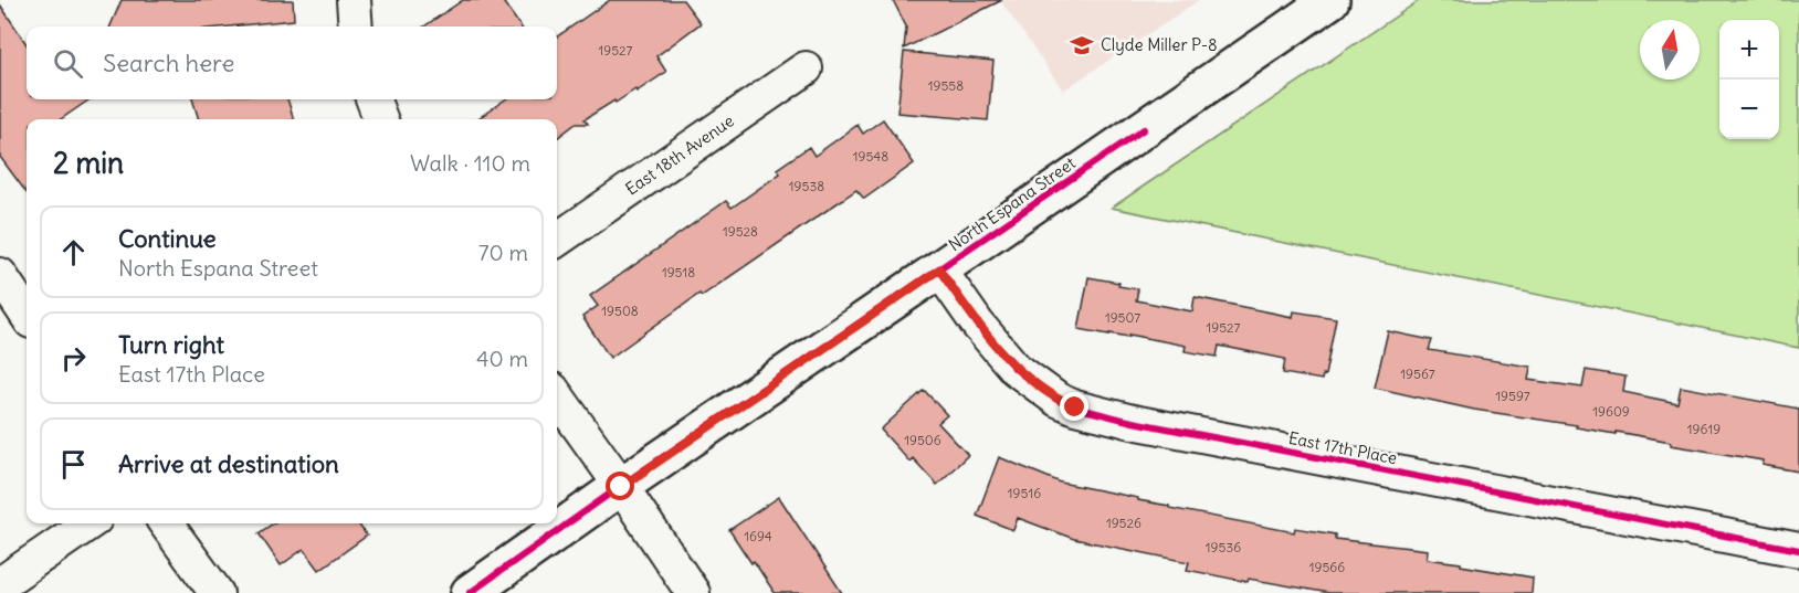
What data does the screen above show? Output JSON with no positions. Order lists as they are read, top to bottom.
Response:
{
  "streets": {
    "street": ["East 18th Avenue", "North Espana Street", "East 17th Place"]
  },
  "crossings": [
    ["North Espana Street", "East 17th Place"]
  ],
  "places": {
    "school or university": ["Clyde Miller P-8"]
  },
  "house_numbers": [
    "19527",
    "19558",
    "19548",
    "19538",
    "19528",
    "19518",
    "19508",
    "19507",
    "19527",
    "19567",
    "19597",
    "19609",
    "19619",
    "19506",
    "19516",
    "19526",
    "1694",
    "19536",
    "19566"
  ],
  "north": "top",
  "page": {
    "map_buttons": ["+", "−"],
    "search": "Search here",
    "heading": ["2 min", "Walk · 110 m"],
    "list": [
      ["Continue", "North Espana Street", "70 m"],
      ["Turn right", "East 17th Place", "40 m"],
      "Arrive at destination"
    ]
  }
}
